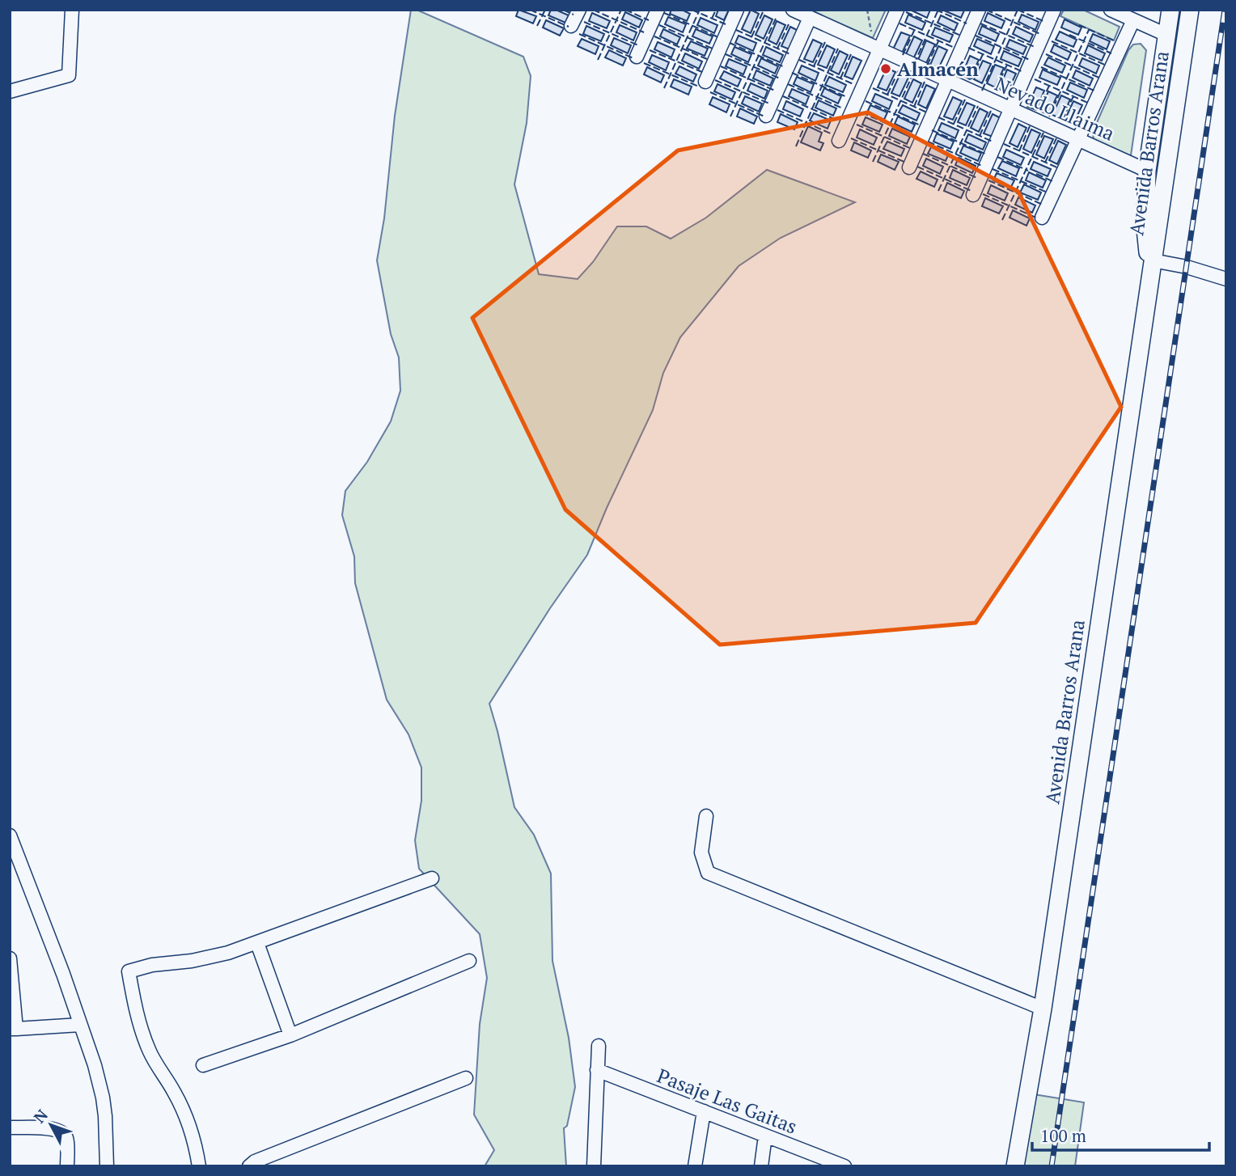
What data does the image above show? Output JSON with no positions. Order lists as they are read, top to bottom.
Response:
{
  "streets": {
    "main road": ["Avenida Barros Arana"],
    "street": ["Nevado Llaima", "Pasaje Las Gaitas"]
  },
  "crossings": [
    ["Nevado Llaima", "Avenida Barros Arana"]
  ],
  "places": ["Almacén"],
  "scale_bar": "100 m",
  "north": "top left"
}
